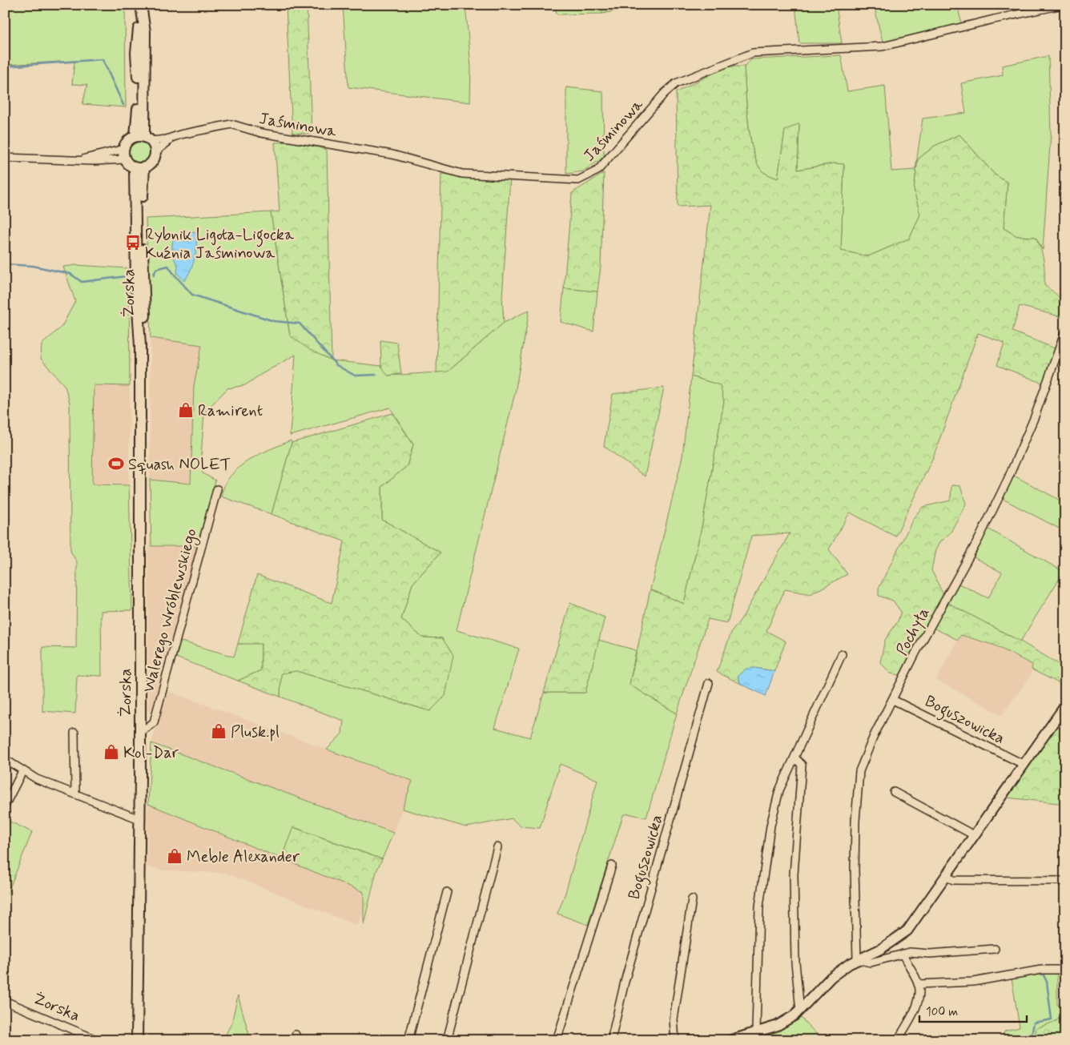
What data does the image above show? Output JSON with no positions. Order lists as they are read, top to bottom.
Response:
{
  "streets": {
    "main road": ["Żorska"],
    "street": [
      "Jaśminowa",
      "Walerego Wróblewskiego",
      "Pochyła",
      "Boguszowicka"
    ]
  },
  "crossings": [
    ["Jaśminowa", "Żorska"],
    ["Żorska", "Walerego Wróblewskiego"],
    ["Pochyła", "Boguszowicka"]
  ],
  "places": {
    "bus stop": ["Rybnik Ligota-Ligocka Kuźnia Jaśminowa"],
    "shop": [
      "Ramirent",
      "Plusk.pl",
      "Kol-Dar",
      "Meble Alexander"
    ],
    "sports": ["Squash NOLET"]
  },
  "scale_bar": "100 m"
}
